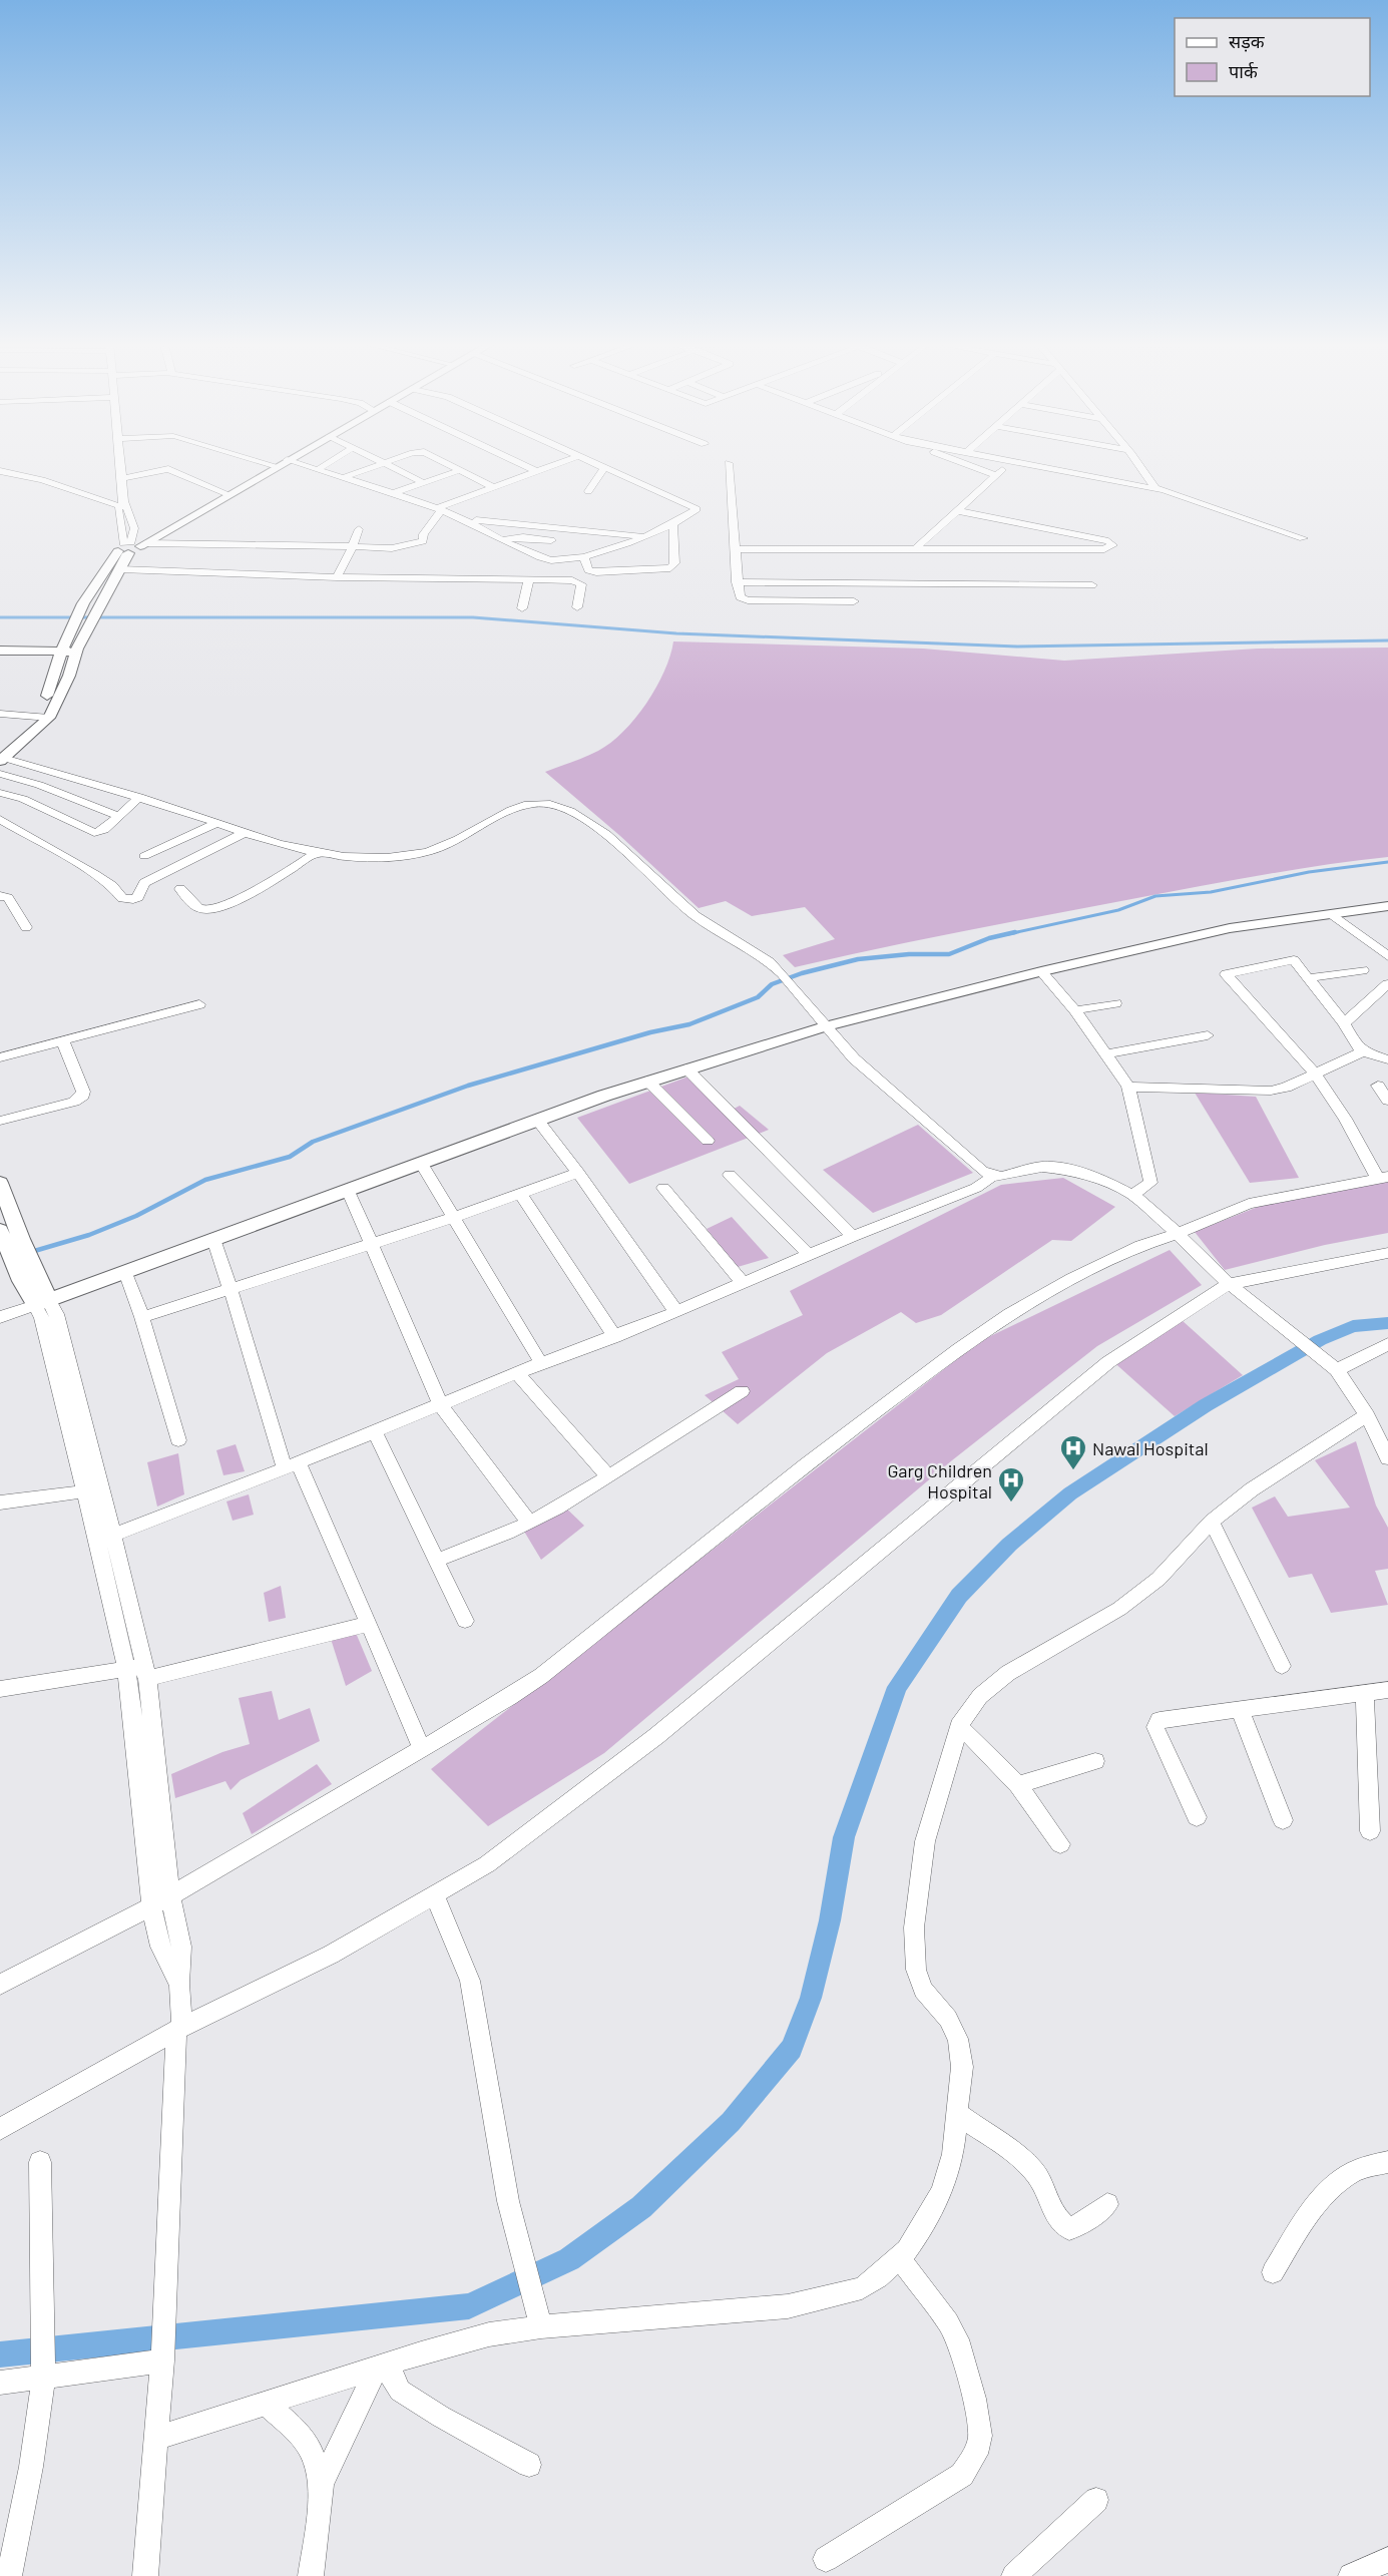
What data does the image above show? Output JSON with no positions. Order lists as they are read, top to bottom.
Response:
{
  "places": {
    "hospital": ["Nawal Hospital", "Garg Children Hospital"]
  },
  "legend": ["सड़क", "पार्क"]
}
